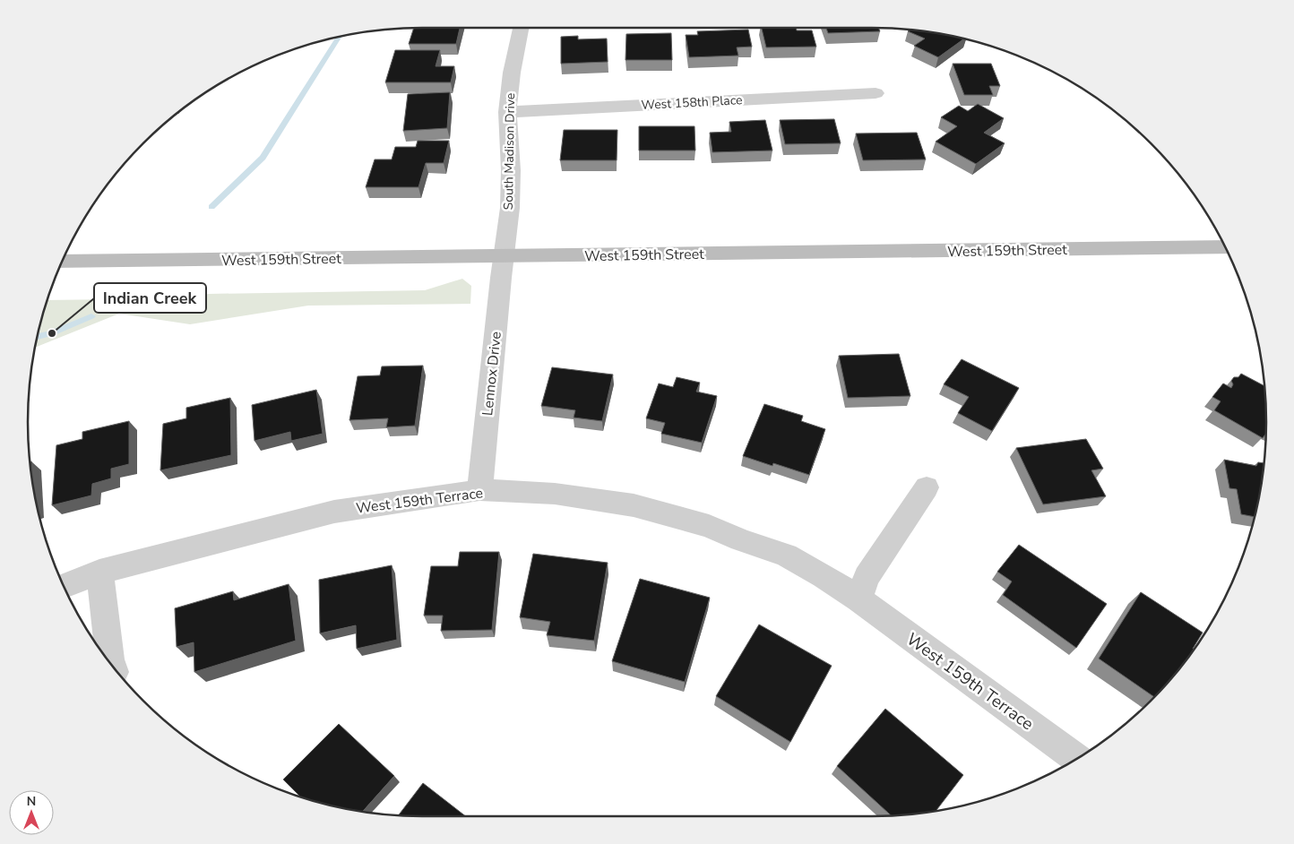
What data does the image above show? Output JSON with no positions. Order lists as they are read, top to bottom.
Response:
{
  "streets": {
    "main road": ["West 159th Street"],
    "street": [
      "West 158th Place",
      "South Madison Drive",
      "Lennox Drive",
      "West 159th Terrace"
    ]
  },
  "crossings": [
    ["West 158th Place", "South Madison Drive"],
    ["South Madison Drive", "West 159th Street"],
    ["South Madison Drive", "Lennox Drive"],
    ["West 159th Street", "Lennox Drive"],
    ["Lennox Drive", "West 159th Terrace"]
  ],
  "places": ["Indian Creek"],
  "north": "top"
}
